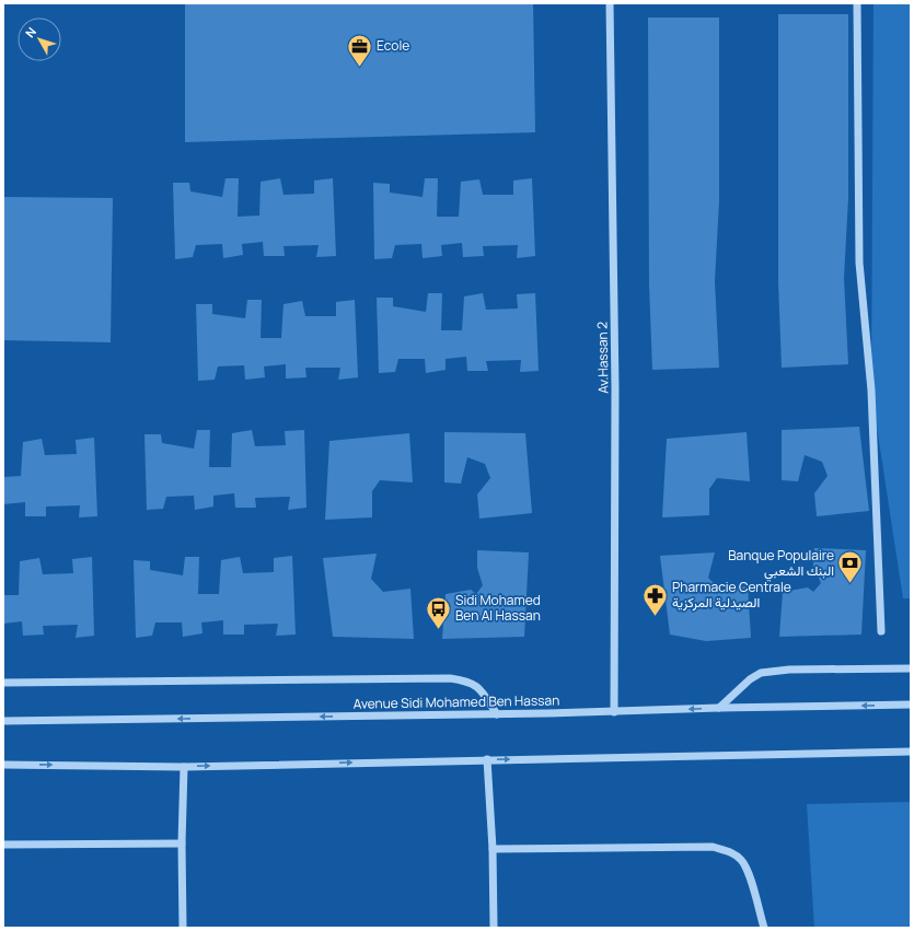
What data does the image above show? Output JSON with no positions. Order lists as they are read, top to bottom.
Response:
{
  "streets": {
    "street": ["Av.Hassan 2", "Avenue Sidi Mohamed Ben Hassan"]
  },
  "crossings": [
    ["Av.Hassan 2", "Avenue Sidi Mohamed Ben Hassan"]
  ],
  "places": {
    "office": ["Ecole"],
    "bank": ["Banque Populaire البنك الشعبي"],
    "pharmacy": ["Pharmacie Centrale الصيدلية المركزية"],
    "bus stop": ["Sidi Mohamed Ben Al Hassan"]
  },
  "north": "top left"
}
